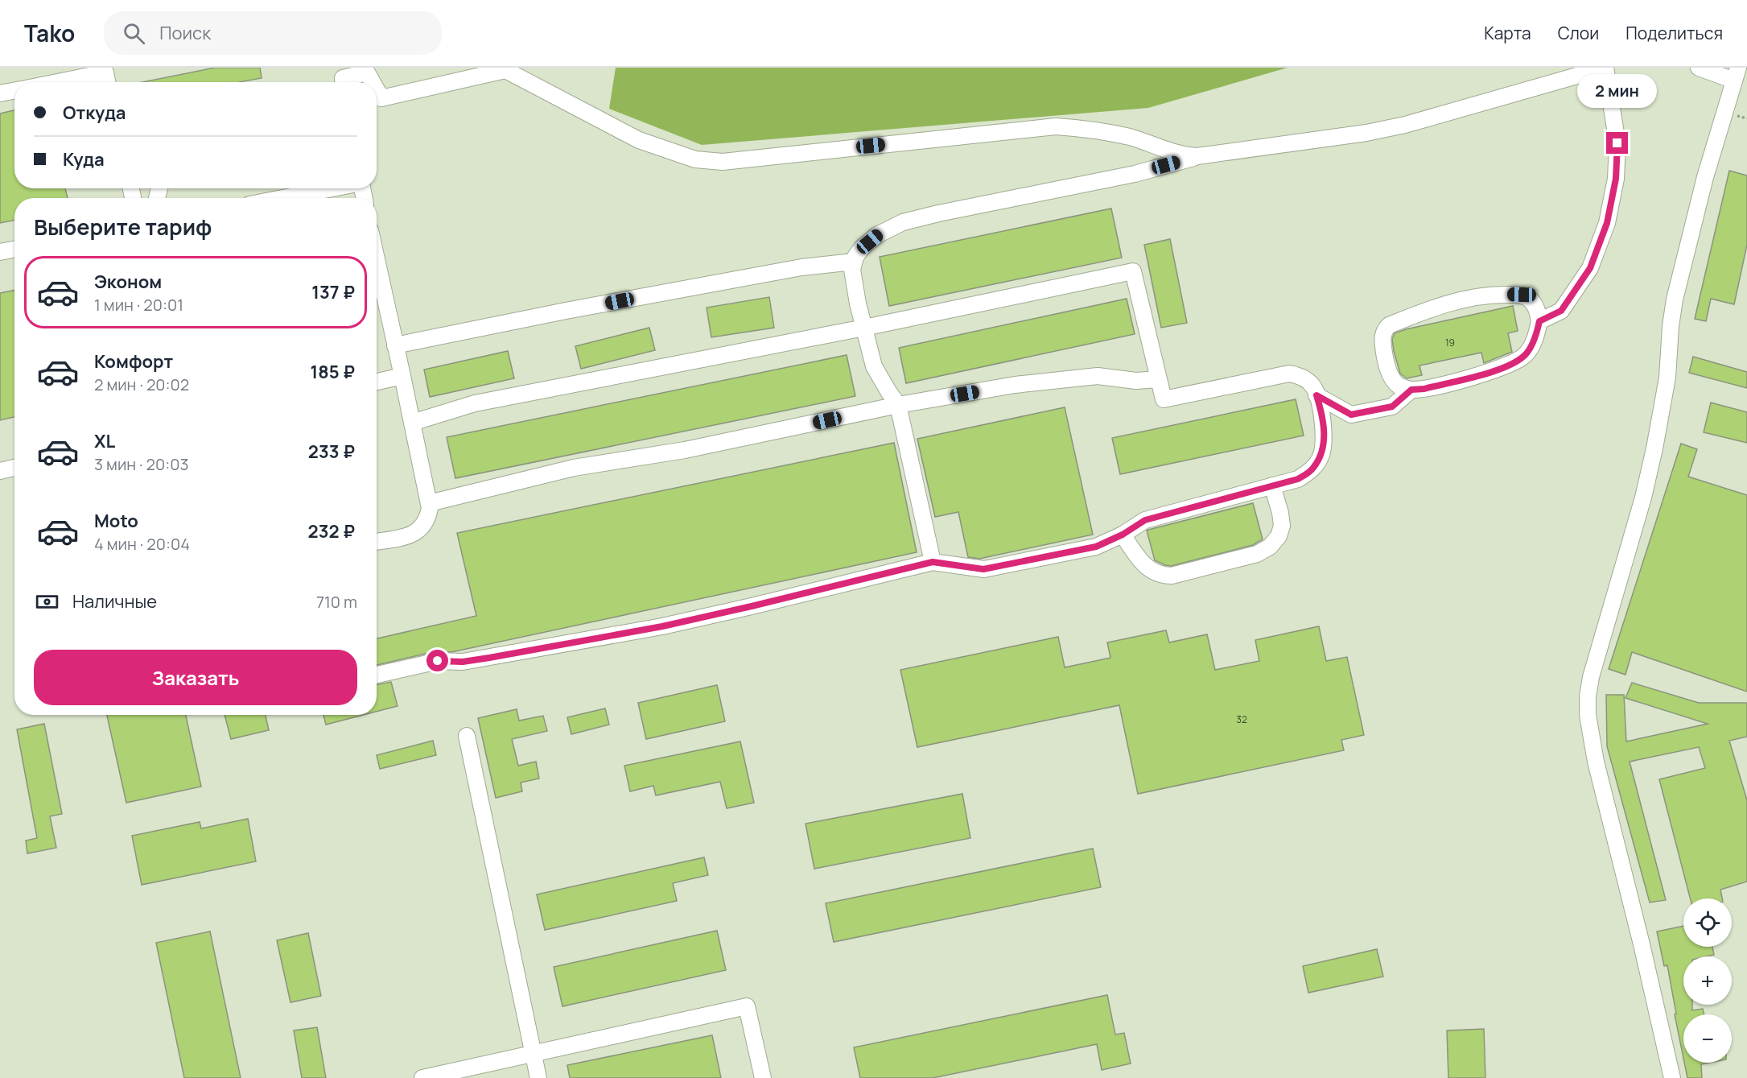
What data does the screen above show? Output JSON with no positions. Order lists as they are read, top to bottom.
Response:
{
  "house_numbers": ["19", "32"],
  "page": {
    "header": "Tako",
    "search": "Поиск",
    "nav": ["Карта", "Слои", "Поделиться"],
    "bubble": "2 мин",
    "banner": ["Откуда", "Куда"],
    "heading": "Выберите тариф",
    "list": [
      {
        "name": "Эконом",
        "note": "1 мин · 20:01",
        "value": "137 ₽"
      },
      {
        "name": "Комфорт",
        "note": "2 мин · 20:02",
        "value": "185 ₽"
      },
      {
        "name": "XL",
        "note": "3 мин · 20:03",
        "value": "233 ₽"
      },
      {
        "name": "Moto",
        "note": "4 мин · 20:04",
        "value": "232 ₽"
      }
    ],
    "pay": ["Наличные", "710 m"],
    "buttons": "Заказать",
    "map_buttons": ["+", "−"]
  }
}
